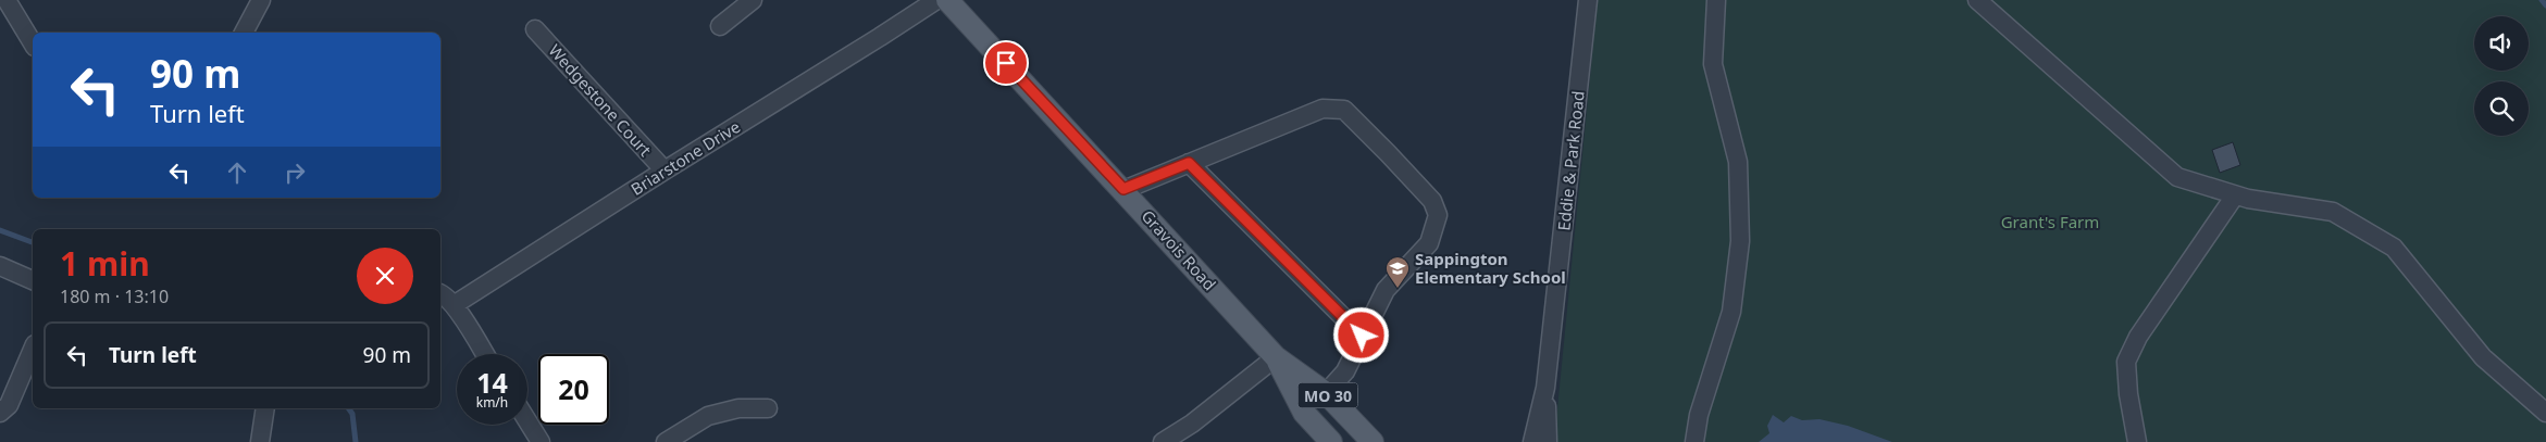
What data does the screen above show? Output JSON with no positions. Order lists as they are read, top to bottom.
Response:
{
  "streets": {
    "main road": ["Gravois Road", "MO 30"],
    "street": ["Wedgestone Court", "Briarstone Drive", "Eddie & Park Road"]
  },
  "crossings": [
    ["Wedgestone Court", "Briarstone Drive"]
  ],
  "parks": ["Grant's Farm"],
  "places": {
    "school or university": ["Sappington Elementary School"]
  },
  "page": {
    "turn": ["90 m", "Turn left"],
    "heading": ["1 min", "180 m · 13:10"],
    "list": [
      {
        "name": "Turn left",
        "value": "90 m"
      }
    ],
    "speed": "14 km/h",
    "limit": "20"
  }
}
